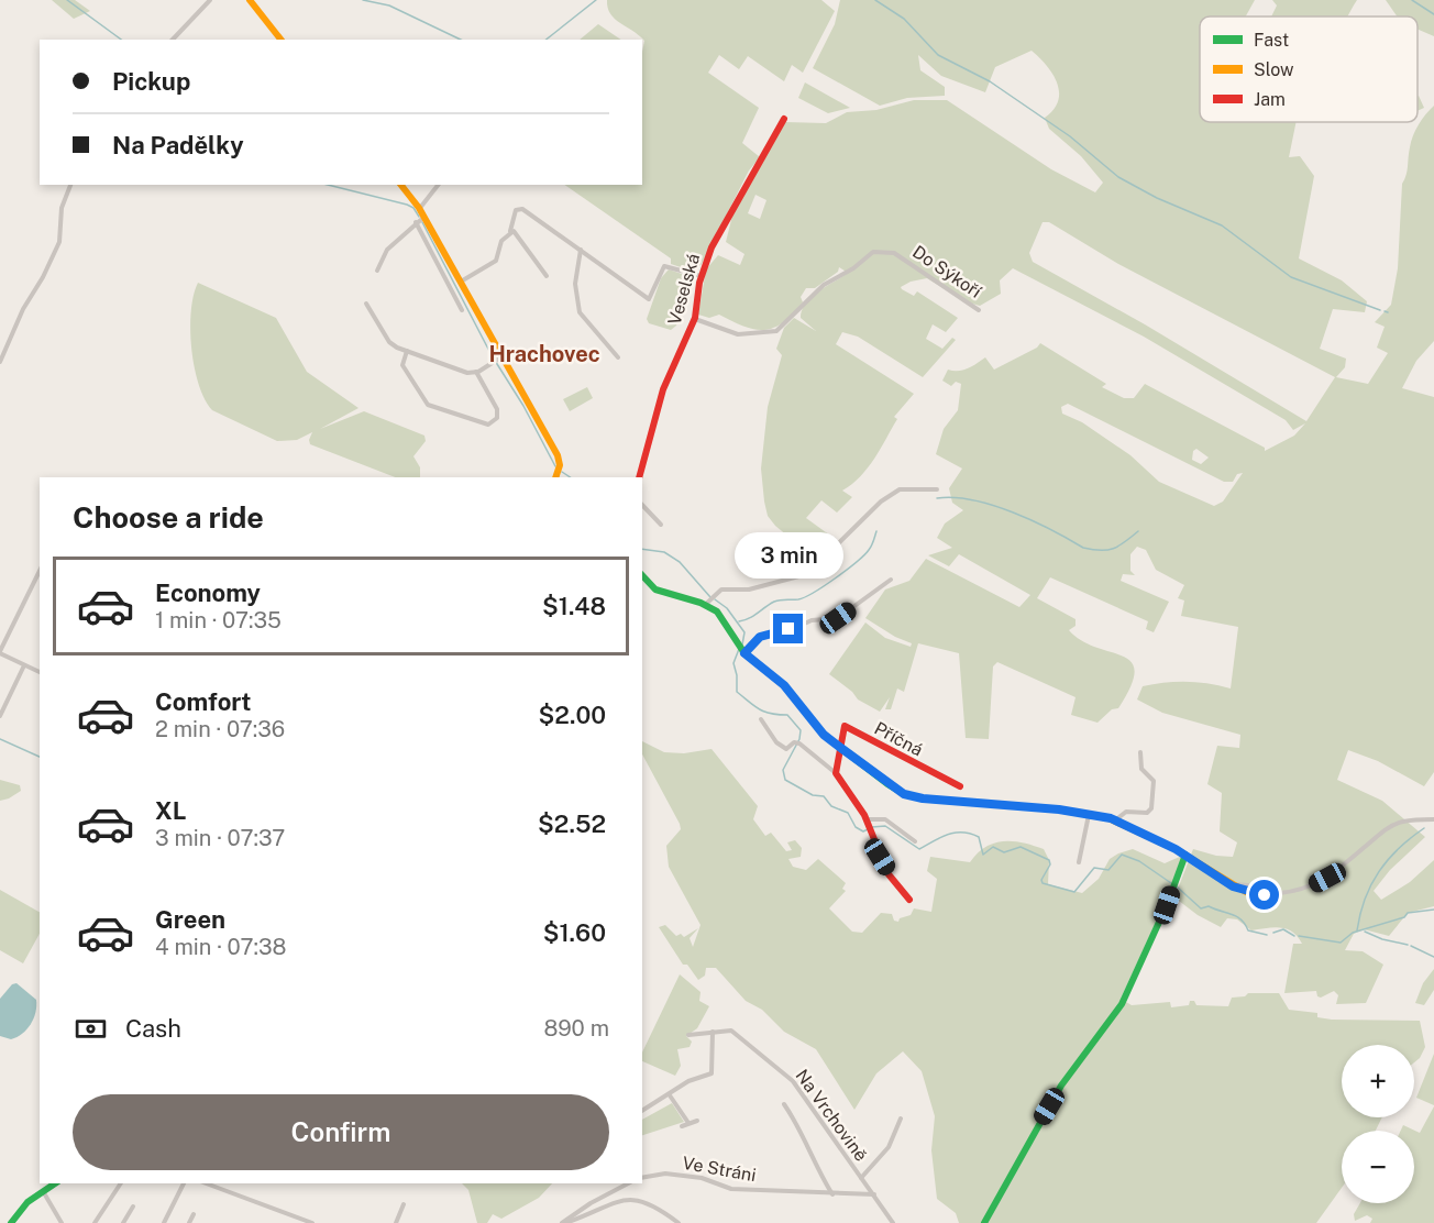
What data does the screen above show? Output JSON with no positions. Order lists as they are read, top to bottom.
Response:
{
  "streets": {
    "street": [
      "Do Sýkoří",
      "Veselská",
      "Příčná",
      "Na Vrchovině",
      "Ve Stráni"
    ]
  },
  "crossings": [
    ["Do Sýkoří", "Veselská"],
    ["Na Vrchovině", "Ve Stráni"]
  ],
  "districts": ["Hrachovec"],
  "legend": ["Fast", "Slow", "Jam"],
  "page": {
    "banner": ["Pickup", "Na Padělky"],
    "heading": "Choose a ride",
    "bubble": "3 min",
    "list": [
      {
        "name": "Economy",
        "note": "1 min · 07:35",
        "value": "$1.48"
      },
      {
        "name": "Comfort",
        "note": "2 min · 07:36",
        "value": "$2.00"
      },
      {
        "name": "XL",
        "note": "3 min · 07:37",
        "value": "$2.52"
      },
      {
        "name": "Green",
        "note": "4 min · 07:38",
        "value": "$1.60"
      }
    ],
    "pay": ["Cash", "890 m"],
    "map_buttons": ["+", "−"],
    "buttons": "Confirm"
  }
}
